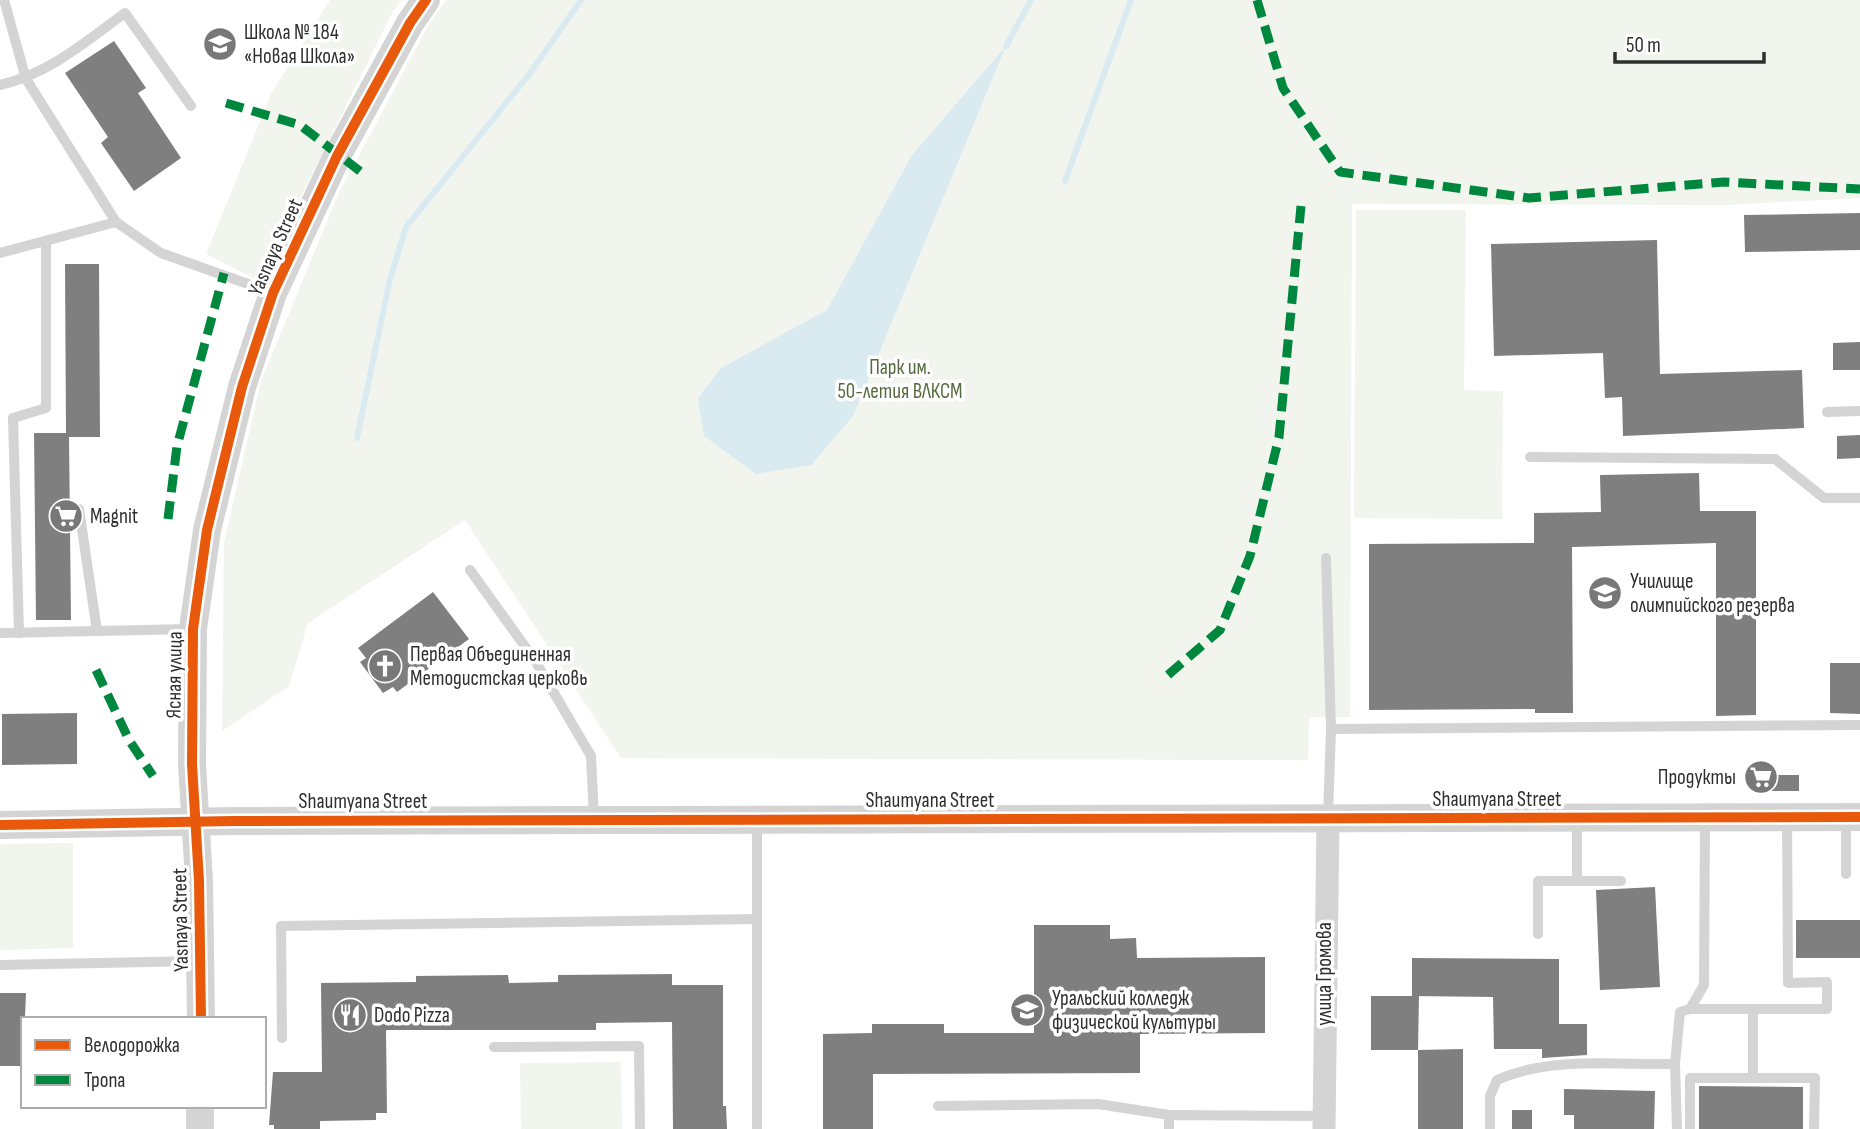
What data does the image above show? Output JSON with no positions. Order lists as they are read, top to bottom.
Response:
{
  "streets": {
    "street": [
      "Yasnaya Street",
      "Ясная улица",
      "Shaumyana Street",
      "улица Громова"
    ]
  },
  "crossings": [
    ["Yasnaya Street", "Ясная улица"],
    ["Yasnaya Street", "Shaumyana Street"],
    ["Ясная улица", "Shaumyana Street"],
    ["Shaumyana Street", "улица Громова"]
  ],
  "parks": ["Парк им. 50-летия ВЛКСМ"],
  "places": {
    "school or university": ["Школа № 184 «Новая Школа»", "Училище олимпийского резерва", "Уральский колледж физической культуры"],
    "supermarket": ["Magnit", "Продукты"],
    "church": ["Первая Объединенная Методистская церковь"],
    "restaurant": ["Dodo Pizza"]
  },
  "legend": ["Велодорожка", "Тропа"],
  "scale_bar": "50 m"
}
